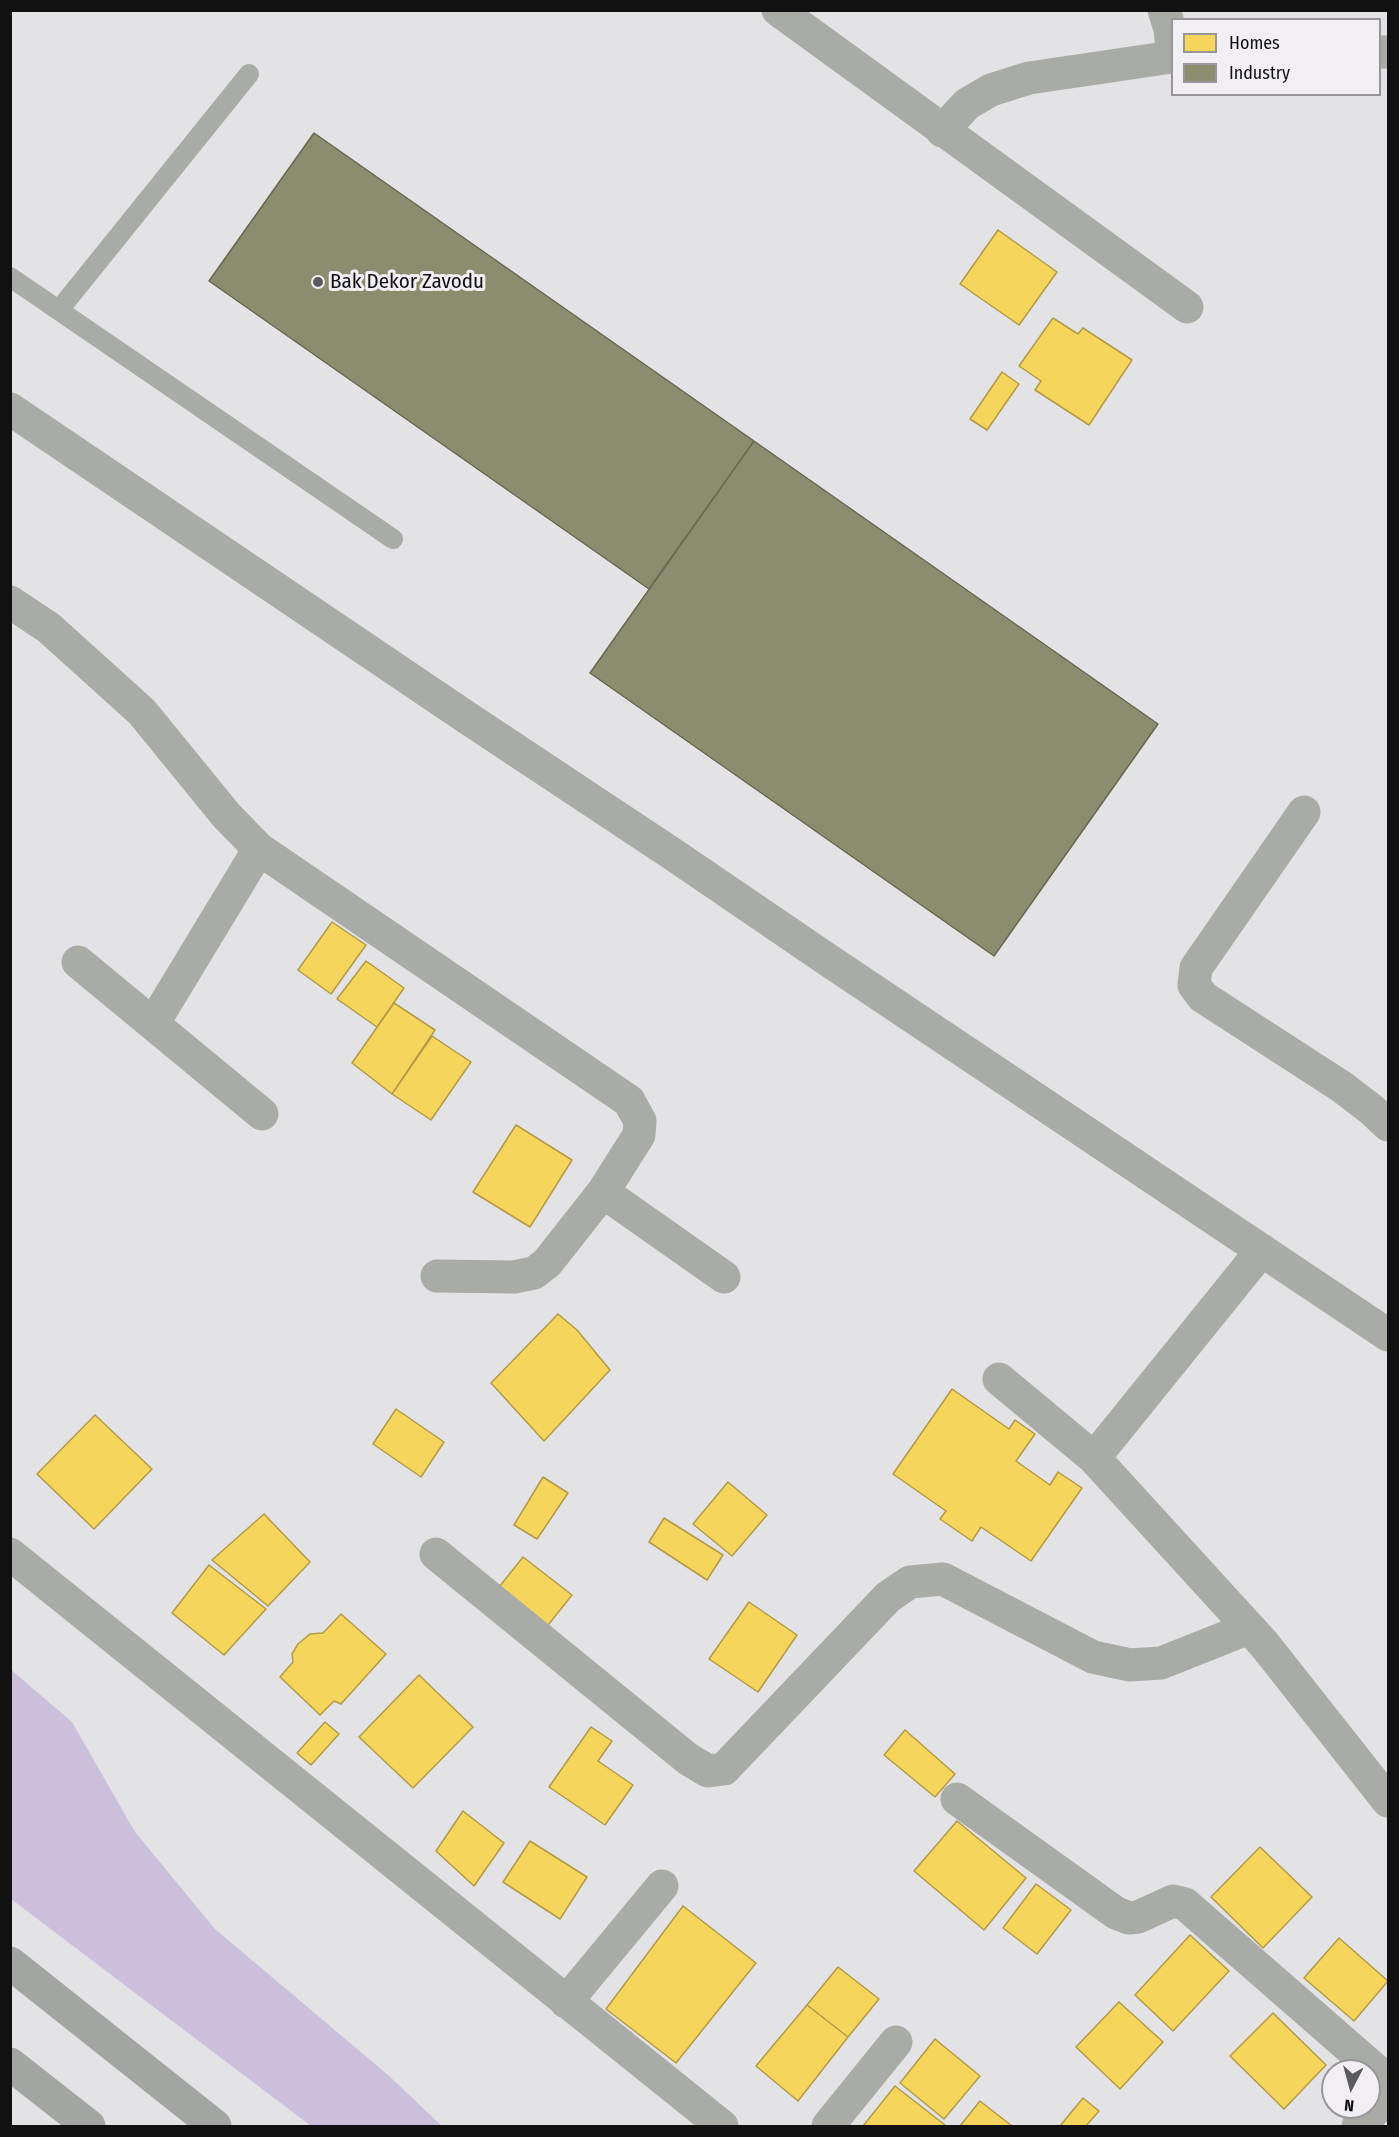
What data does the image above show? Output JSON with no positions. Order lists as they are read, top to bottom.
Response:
{
  "places": ["Bak Dekor Zavodu"],
  "legend": ["Homes", "Industry"],
  "north": "bottom"
}
